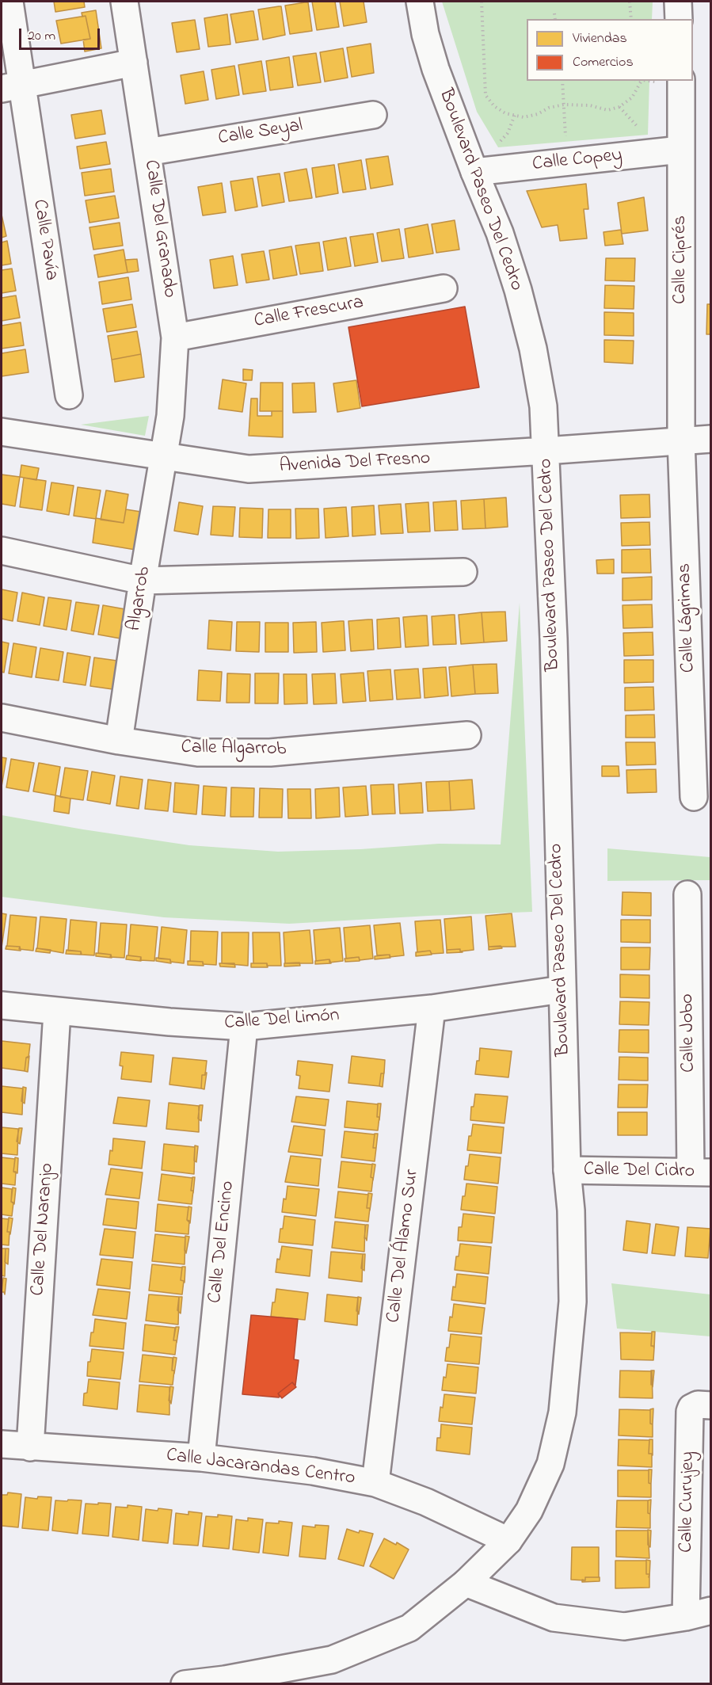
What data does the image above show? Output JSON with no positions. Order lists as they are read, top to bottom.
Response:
{
  "streets": {
    "street": [
      "Calle Seyal",
      "Calle Copey",
      "Boulevard Paseo Del Cedro",
      "Calle Del Granado",
      "Calle Pavía",
      "Calle Ciprés",
      "Calle Frescura",
      "Avenida Del Fresno",
      "Algarrob",
      "Calle Lágrimas",
      "Calle Algarrob",
      "Calle Del Limón",
      "Calle Jobo",
      "Calle Del Cidro",
      "Calle Del Naranjo",
      "Calle Del Encino",
      "Calle Del Álamo Sur",
      "Calle Jacarandas Centro",
      "Calle Curujey"
    ]
  },
  "crossings": [
    ["Calle Seyal", "Calle Del Granado"],
    ["Calle Copey", "Boulevard Paseo Del Cedro"],
    ["Calle Copey", "Calle Ciprés"],
    ["Boulevard Paseo Del Cedro", "Avenida Del Fresno"],
    ["Boulevard Paseo Del Cedro", "Calle Del Limón"],
    ["Boulevard Paseo Del Cedro", "Calle Del Cidro"],
    ["Boulevard Paseo Del Cedro", "Calle Jacarandas Centro"],
    ["Calle Del Granado", "Calle Frescura"],
    ["Calle Del Granado", "Avenida Del Fresno"],
    ["Calle Del Granado", "Algarrob"],
    ["Calle Ciprés", "Avenida Del Fresno"],
    ["Calle Ciprés", "Calle Lágrimas"],
    ["Avenida Del Fresno", "Algarrob"],
    ["Avenida Del Fresno", "Calle Lágrimas"],
    ["Algarrob", "Calle Algarrob"],
    ["Calle Del Limón", "Calle Del Naranjo"],
    ["Calle Del Limón", "Calle Del Encino"],
    ["Calle Del Limón", "Calle Del Álamo Sur"],
    ["Calle Jobo", "Calle Del Cidro"],
    ["Calle Del Naranjo", "Calle Jacarandas Centro"],
    ["Calle Del Encino", "Calle Jacarandas Centro"],
    ["Calle Del Álamo Sur", "Calle Jacarandas Centro"]
  ],
  "legend": ["Viviendas", "Comercios"],
  "scale_bar": "20 m"
}
